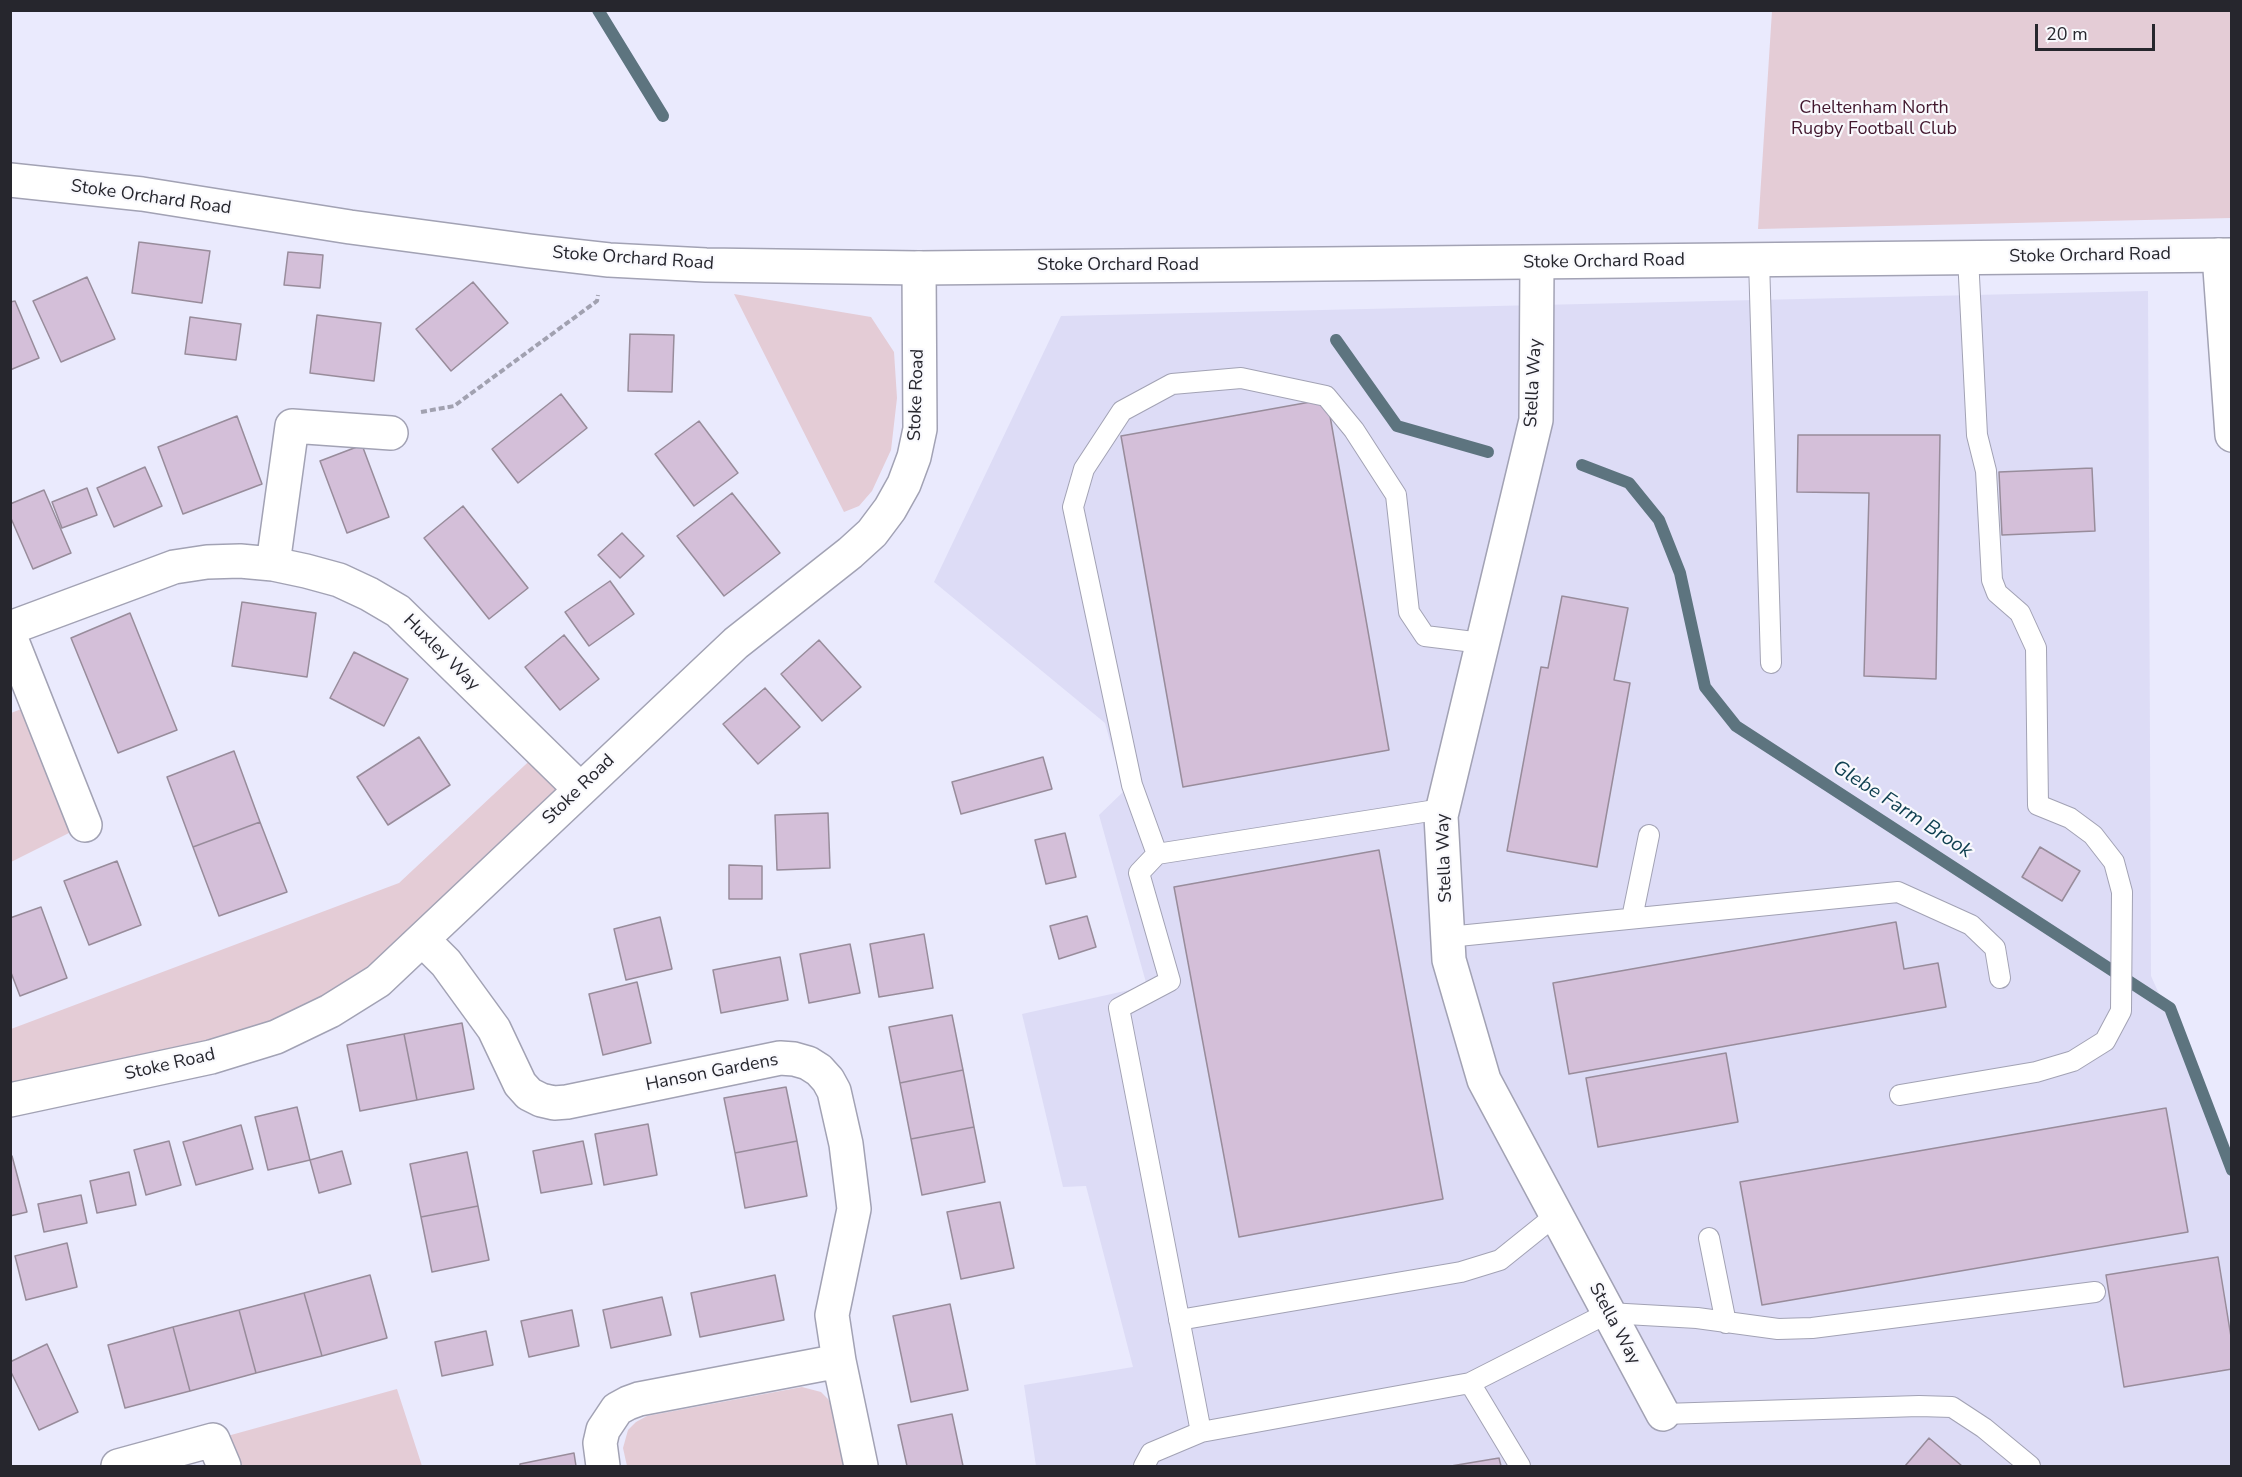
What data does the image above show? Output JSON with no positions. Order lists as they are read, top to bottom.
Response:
{
  "streets": {
    "street": [
      "Stoke Orchard Road",
      "Stella Way",
      "Stoke Road",
      "Huxley Way",
      "Hanson Gardens"
    ]
  },
  "crossings": [
    ["Stoke Orchard Road", "Stella Way"],
    ["Stoke Orchard Road", "Stoke Road"],
    ["Stoke Road", "Huxley Way"],
    ["Stoke Road", "Hanson Gardens"]
  ],
  "water": ["Glebe Farm Brook"],
  "parks": ["Cheltenham North Rugby Football Club"],
  "scale_bar": "20 m"
}
